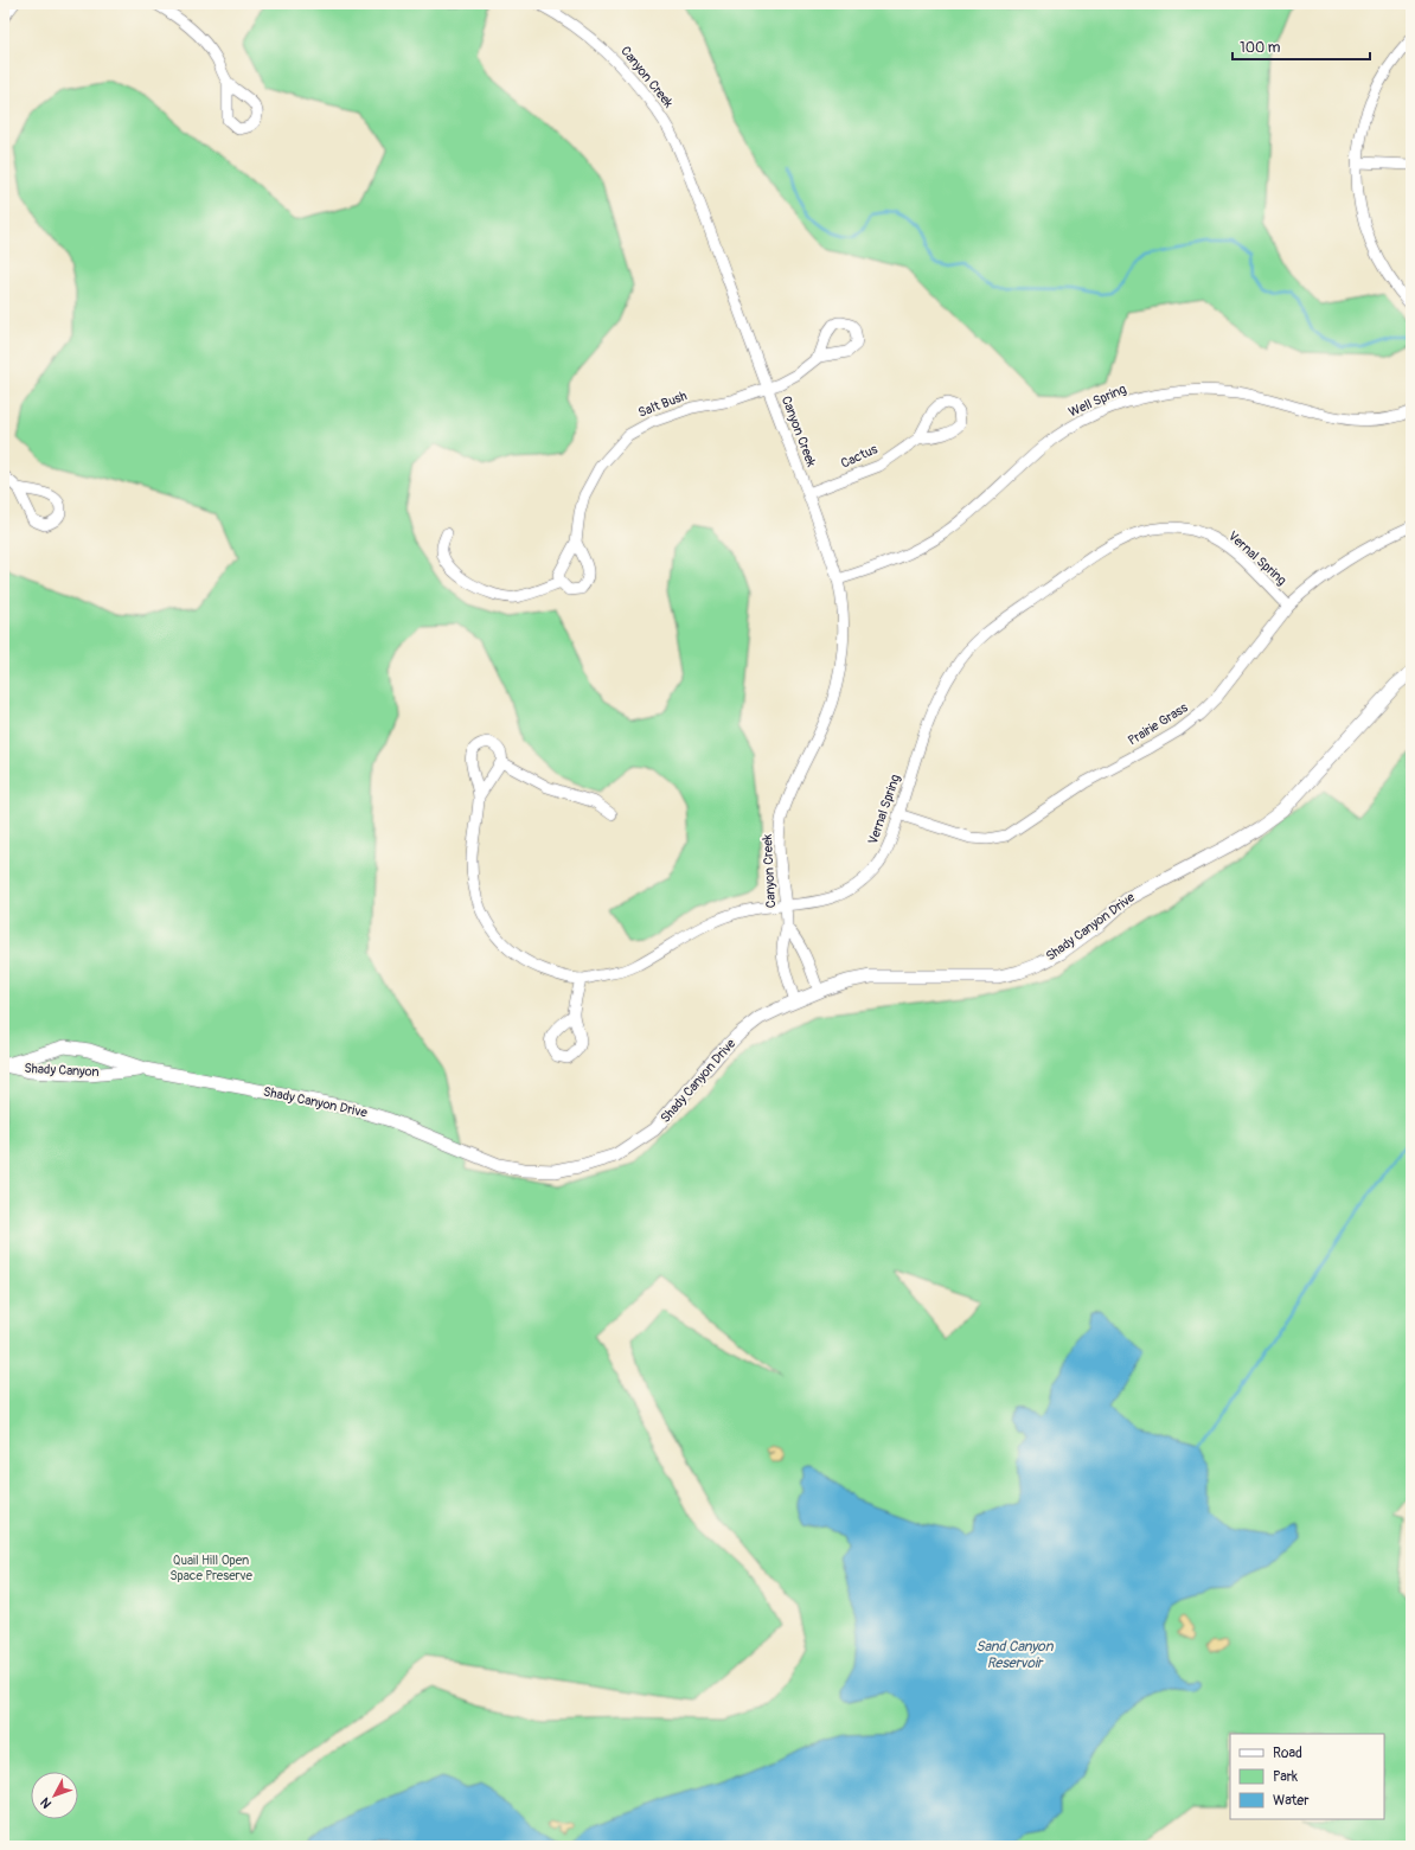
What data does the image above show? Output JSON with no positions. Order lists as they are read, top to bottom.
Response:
{
  "streets": {
    "street": [
      "Canyon Creek",
      "Well Spring",
      "Salt Bush",
      "Cactus",
      "Vernal Spring",
      "Prairie Grass",
      "Shady Canyon Drive",
      "Shady Canyon"
    ]
  },
  "crossings": [
    ["Canyon Creek", "Well Spring"],
    ["Canyon Creek", "Salt Bush"],
    ["Canyon Creek", "Cactus"],
    ["Canyon Creek", "Vernal Spring"],
    ["Canyon Creek", "Shady Canyon Drive"],
    ["Vernal Spring", "Prairie Grass"],
    ["Shady Canyon Drive", "Shady Canyon"]
  ],
  "water": ["Sand Canyon Reservoir"],
  "parks": ["Quail Hill Open Space Preserve"],
  "legend": ["Road", "Park", "Water"],
  "scale_bar": "100 m",
  "north": "bottom left"
}
